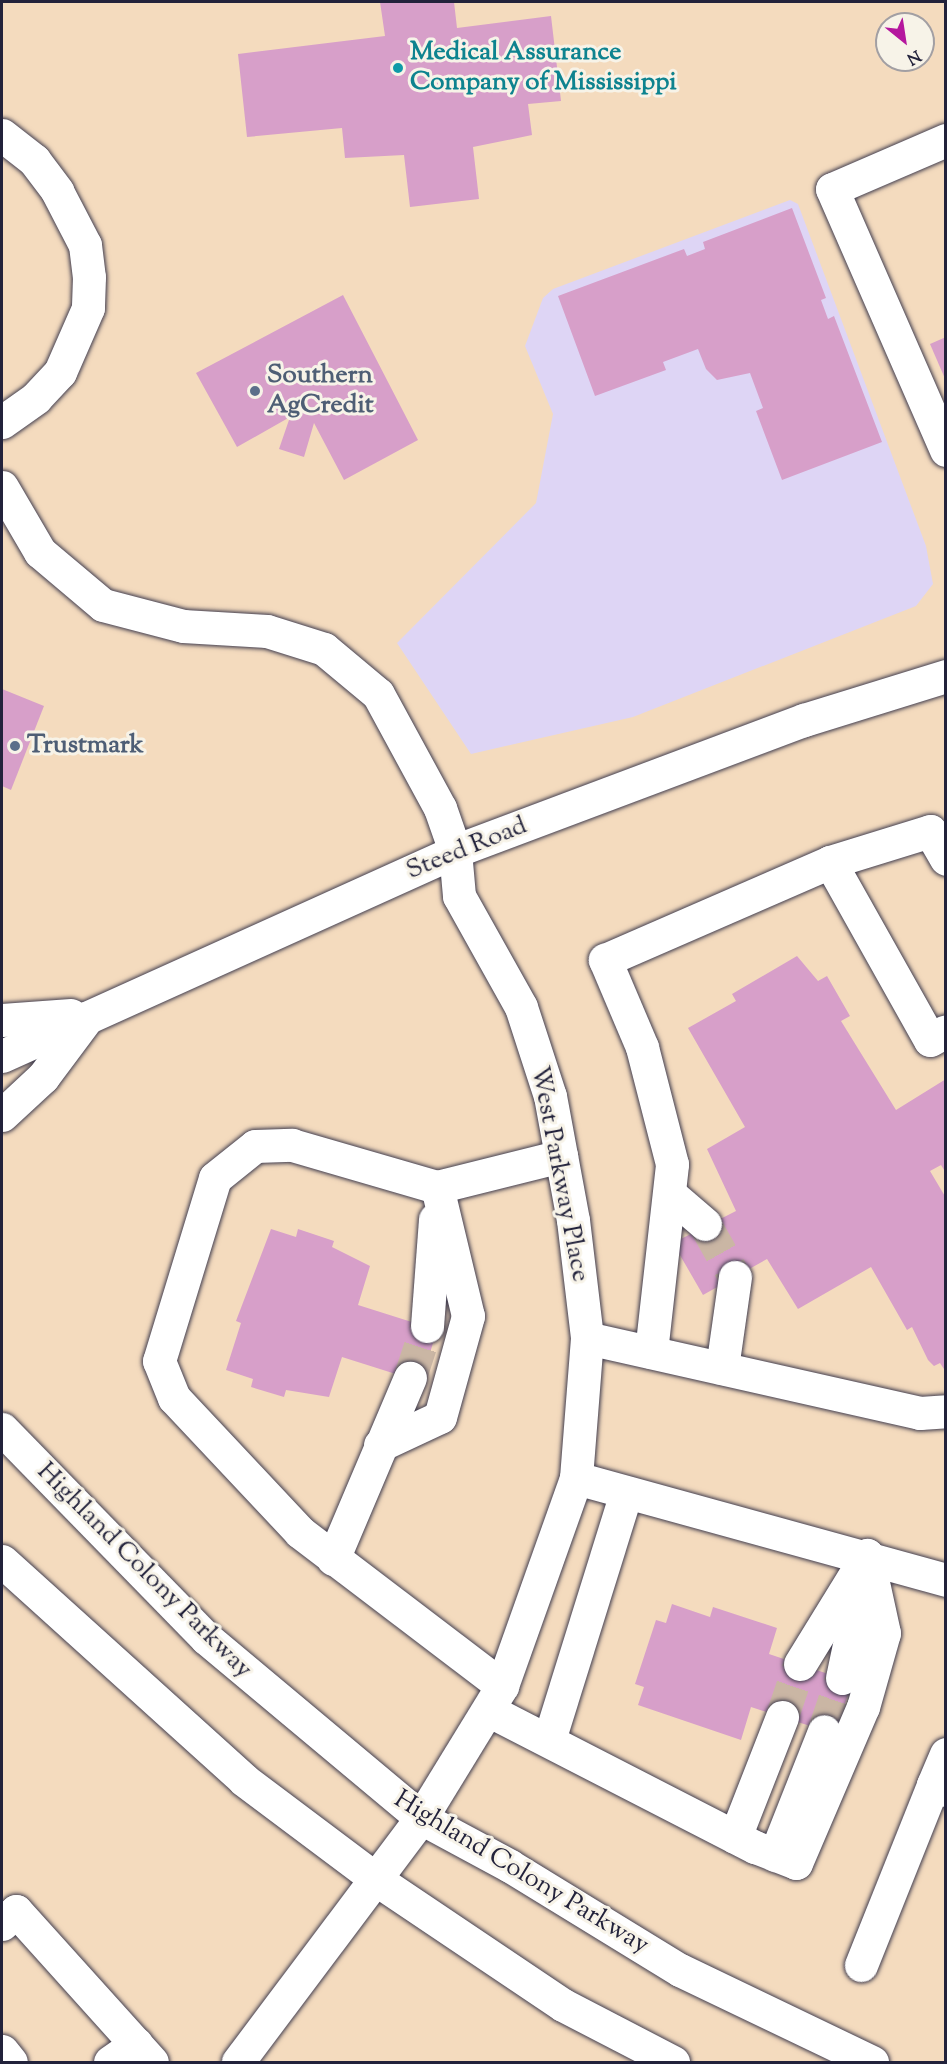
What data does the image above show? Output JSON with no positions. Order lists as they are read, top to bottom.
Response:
{
  "streets": {
    "street": ["Steed Road", "West Parkway Place", "Highland Colony Parkway"]
  },
  "crossings": [
    ["Steed Road", "West Parkway Place"],
    ["West Parkway Place", "Highland Colony Parkway"]
  ],
  "places": ["Medical Assurance Company of Mississippi", "Southern AgCredit", "Trustmark"],
  "north": "bottom right"
}
